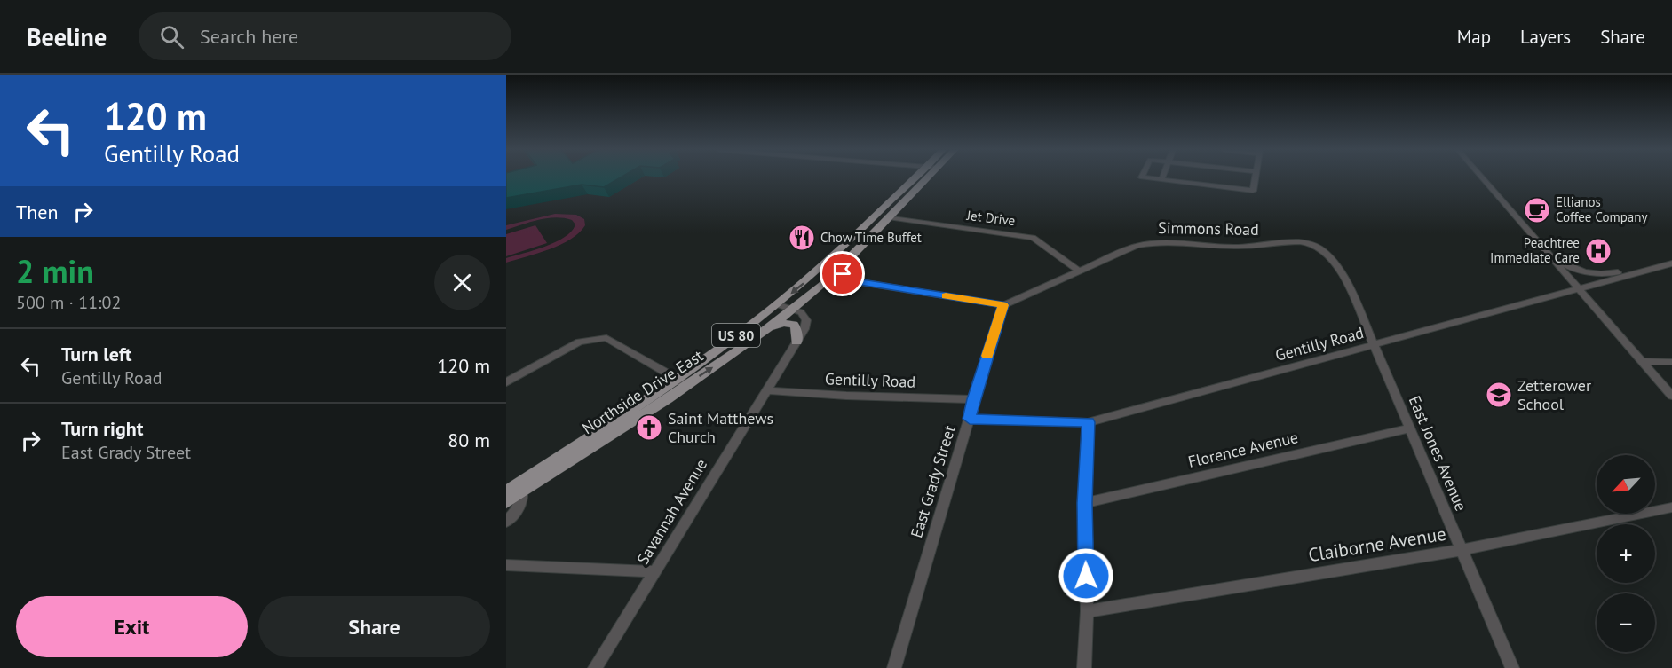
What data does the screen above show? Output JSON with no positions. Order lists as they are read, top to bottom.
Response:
{
  "streets": {
    "main road": ["US 80", "Northside Drive East"],
    "street": [
      "Jet Drive",
      "Simmons Road",
      "Gentilly Road",
      "Florence Avenue",
      "East Jones Avenue",
      "East Grady Street",
      "Savannah Avenue",
      "Claiborne Avenue"
    ]
  },
  "crossings": [
    ["Jet Drive", "Simmons Road"],
    ["Jet Drive", "Northside Drive East"],
    ["Simmons Road", "East Jones Avenue"],
    ["Simmons Road", "East Grady Street"],
    ["Gentilly Road", "East Jones Avenue"],
    ["Gentilly Road", "East Grady Street"],
    ["Gentilly Road", "Savannah Avenue"],
    ["Northside Drive East", "Savannah Avenue"],
    ["Florence Avenue", "East Jones Avenue"],
    ["East Jones Avenue", "Claiborne Avenue"]
  ],
  "places": {
    "cafe": ["Ellianos Coffee Company"],
    "restaurant": ["Chow Time Buffet"],
    "hospital": ["Peachtree Immediate Care"],
    "school or university": ["Zetterower School"],
    "church": ["Saint Matthews Church"]
  },
  "north": "bottom left",
  "page": {
    "header": "Beeline",
    "search": "Search here",
    "nav": ["Map", "Layers", "Share"],
    "turn": ["120 m", "Gentilly Road"],
    "then": "Then",
    "heading": ["2 min", "500 m · 11:02"],
    "list": [
      {
        "name": "Turn left",
        "note": "Gentilly Road",
        "value": "120 m"
      },
      {
        "name": "Turn right",
        "note": "East Grady Street",
        "value": "80 m"
      }
    ],
    "map_buttons": ["+", "−"],
    "buttons": ["Exit", "Share"]
  }
}
